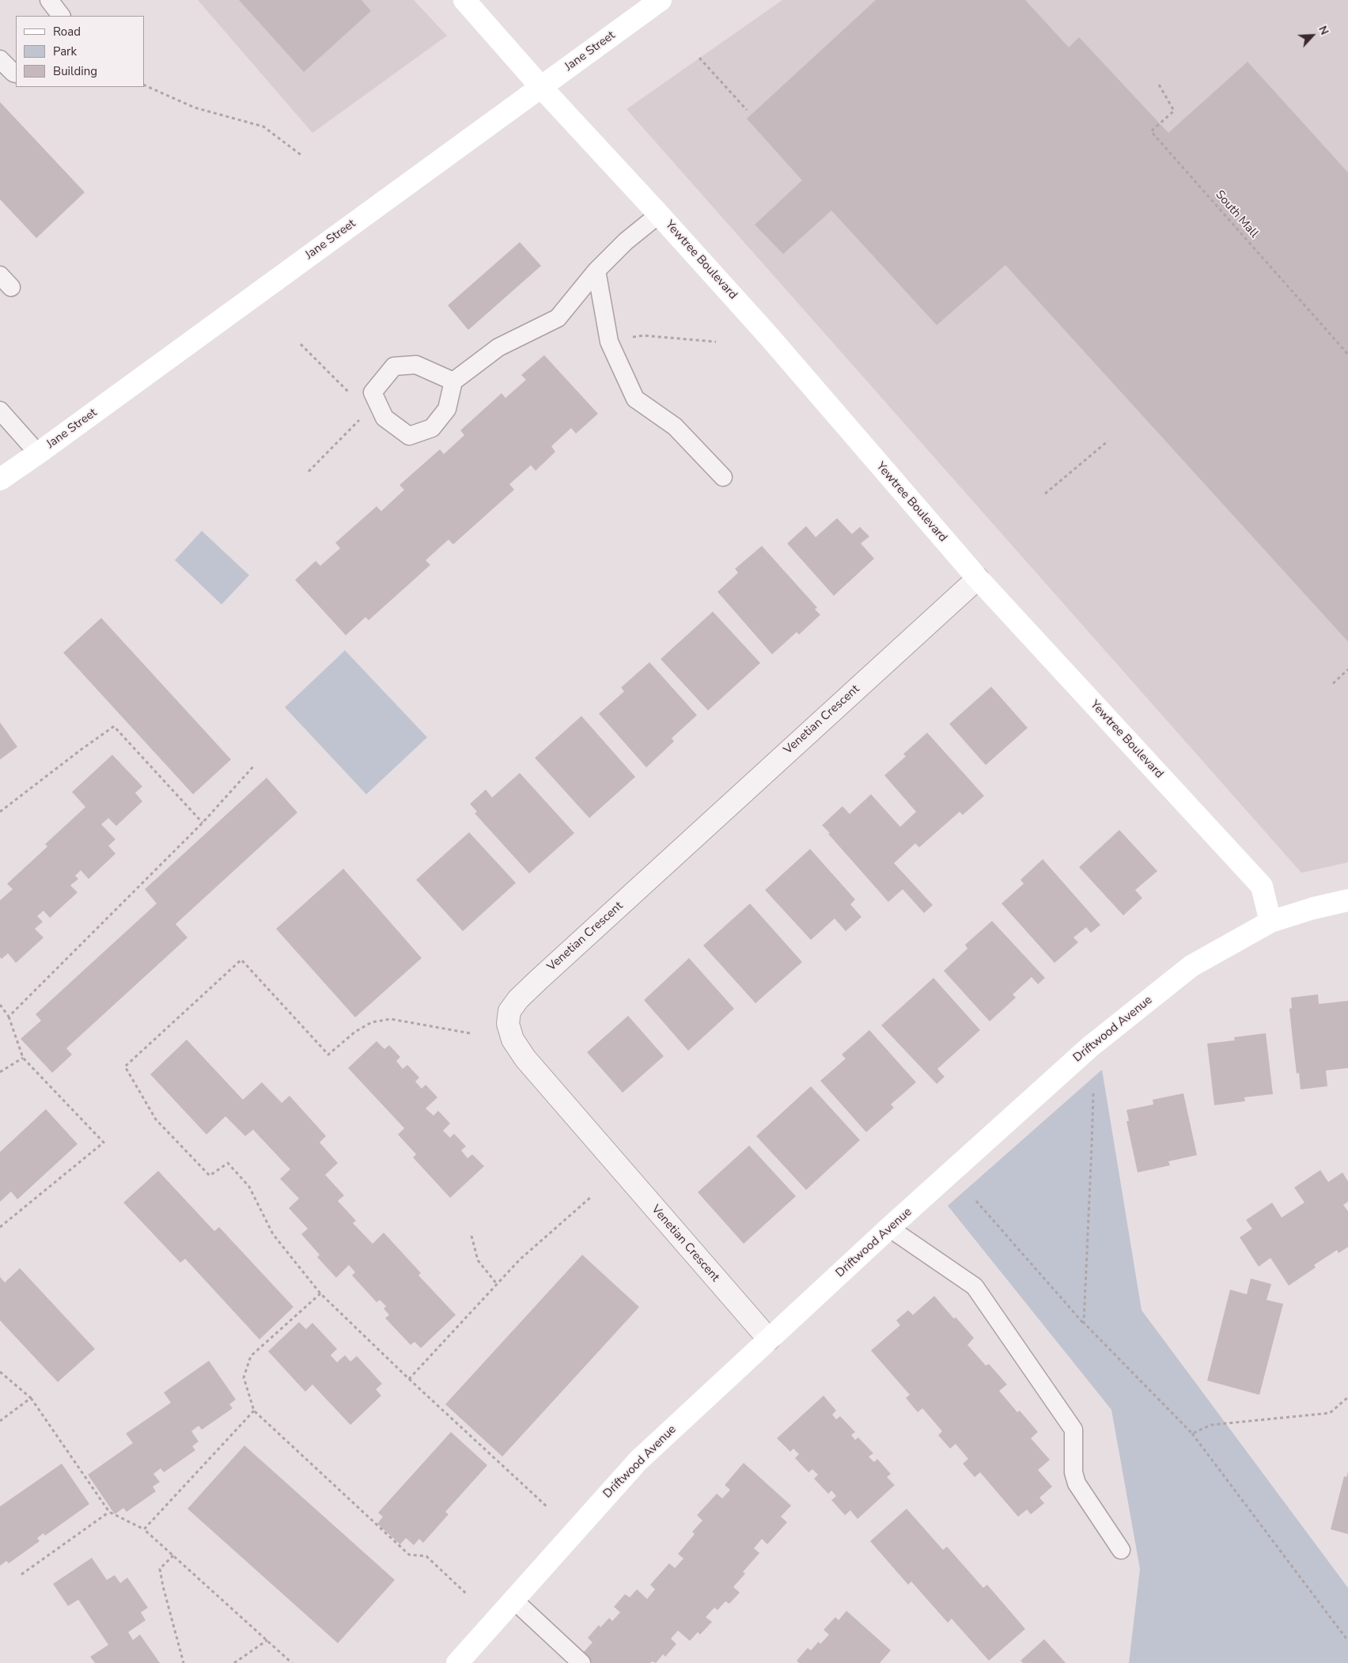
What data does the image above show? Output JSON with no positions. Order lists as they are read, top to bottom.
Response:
{
  "streets": {
    "street": [
      "Jane Street",
      "Yewtree Boulevard",
      "Venetian Crescent",
      "Driftwood Avenue"
    ],
    "path": ["South Mall"]
  },
  "crossings": [
    ["Jane Street", "Yewtree Boulevard"],
    ["Yewtree Boulevard", "Venetian Crescent"],
    ["Yewtree Boulevard", "Driftwood Avenue"],
    ["Venetian Crescent", "Driftwood Avenue"]
  ],
  "legend": ["Road", "Park", "Building"],
  "north": "top right"
}
